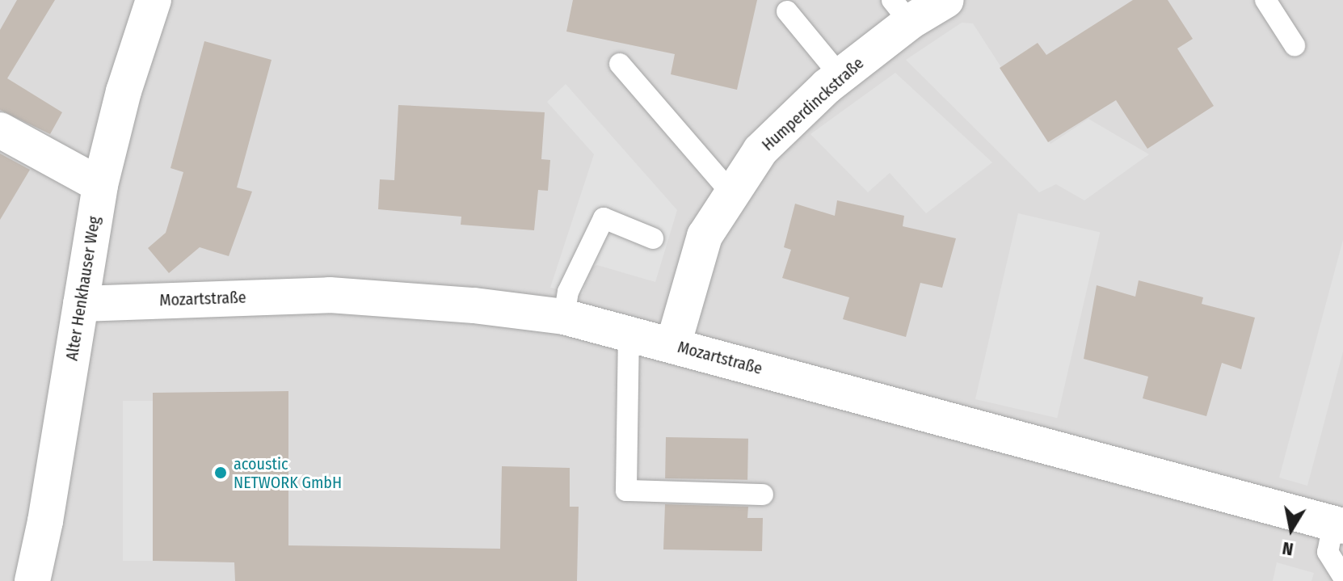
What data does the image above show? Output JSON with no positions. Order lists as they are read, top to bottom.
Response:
{
  "streets": {
    "street": ["Humperdinckstraße", "Alter Henkhauser Weg", "Mozartstraße"]
  },
  "crossings": [
    ["Humperdinckstraße", "Mozartstraße"],
    ["Alter Henkhauser Weg", "Mozartstraße"]
  ],
  "places": ["acoustic NETWORK GmbH"],
  "north": "bottom"
}
